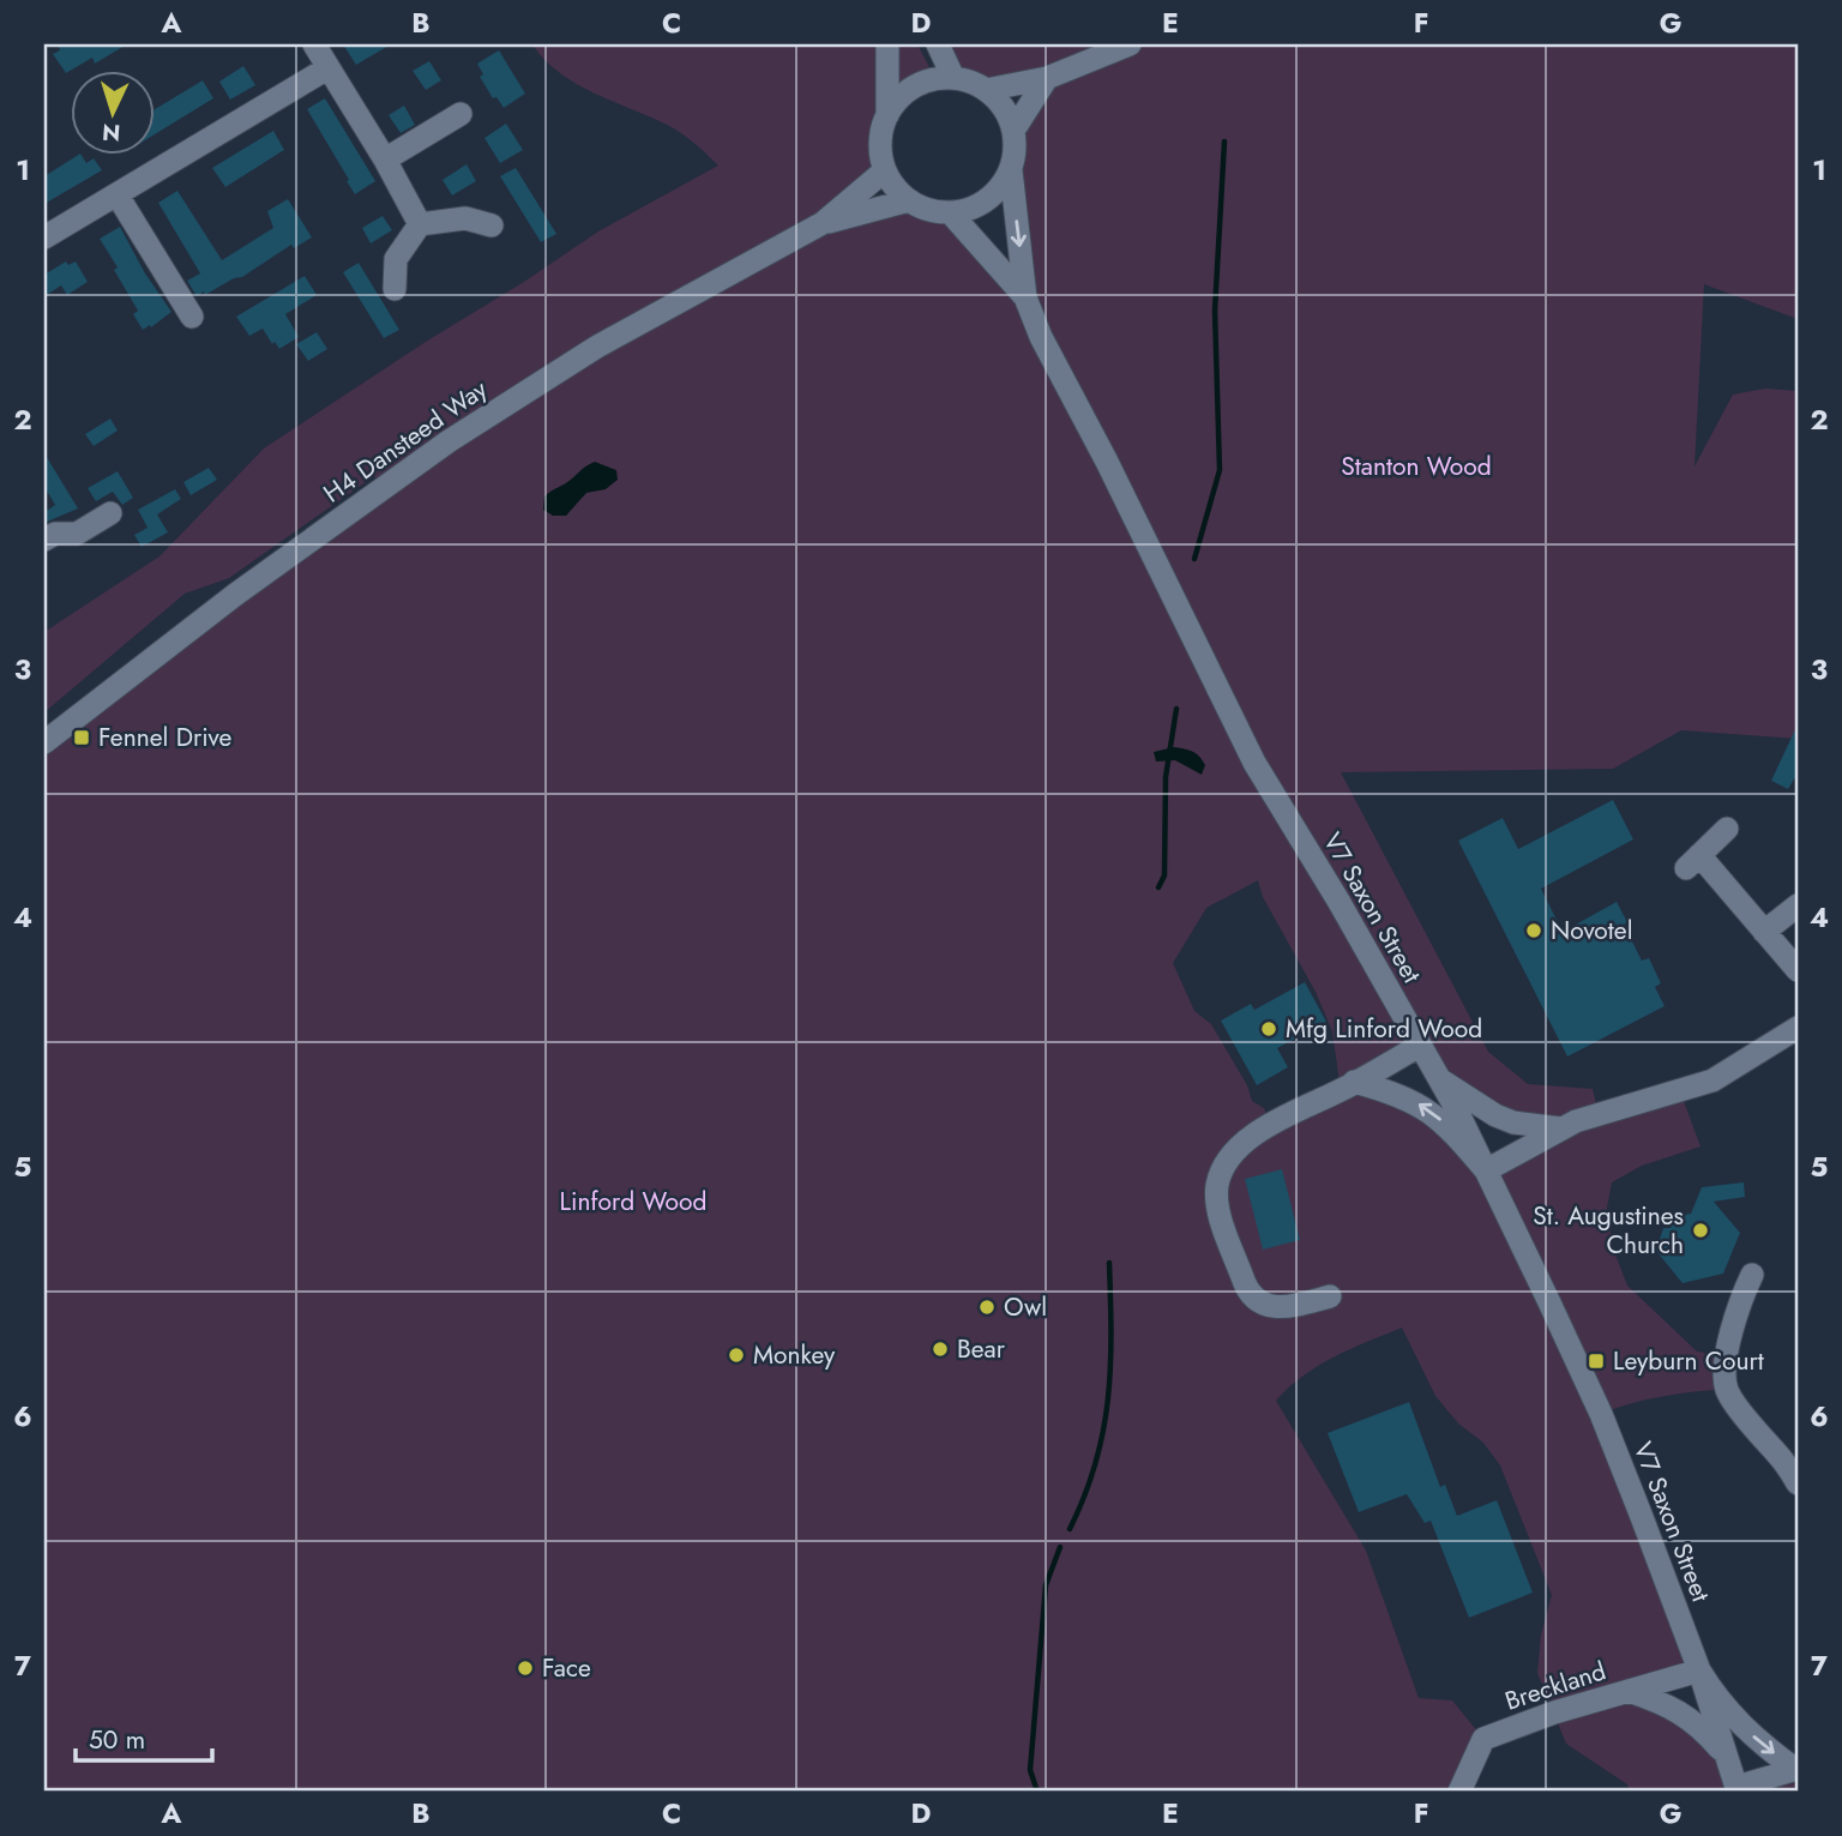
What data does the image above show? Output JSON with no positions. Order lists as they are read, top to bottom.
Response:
{
  "streets": {
    "street": ["H4 Dansteed Way", "V7 Saxon Street", "Breckland"]
  },
  "crossings": [
    ["H4 Dansteed Way", "V7 Saxon Street"],
    ["V7 Saxon Street", "Breckland"]
  ],
  "parks": ["Stanton Wood", "Linford Wood"],
  "places": {
    "transit": ["Fennel Drive", "Leyburn Court"],
    "other": [
      "Novotel",
      "Mfg Linford Wood",
      "St. Augustines Church",
      "Owl",
      "Bear",
      "Monkey",
      "Face"
    ]
  },
  "scale_bar": "50 m",
  "north": "bottom",
  "grid": {
    "columns": [
      "A",
      "B",
      "C",
      "D",
      "E",
      "F",
      "G"
    ],
    "rows": [
      "1",
      "2",
      "3",
      "4",
      "5",
      "6",
      "7"
    ]
  }
}
